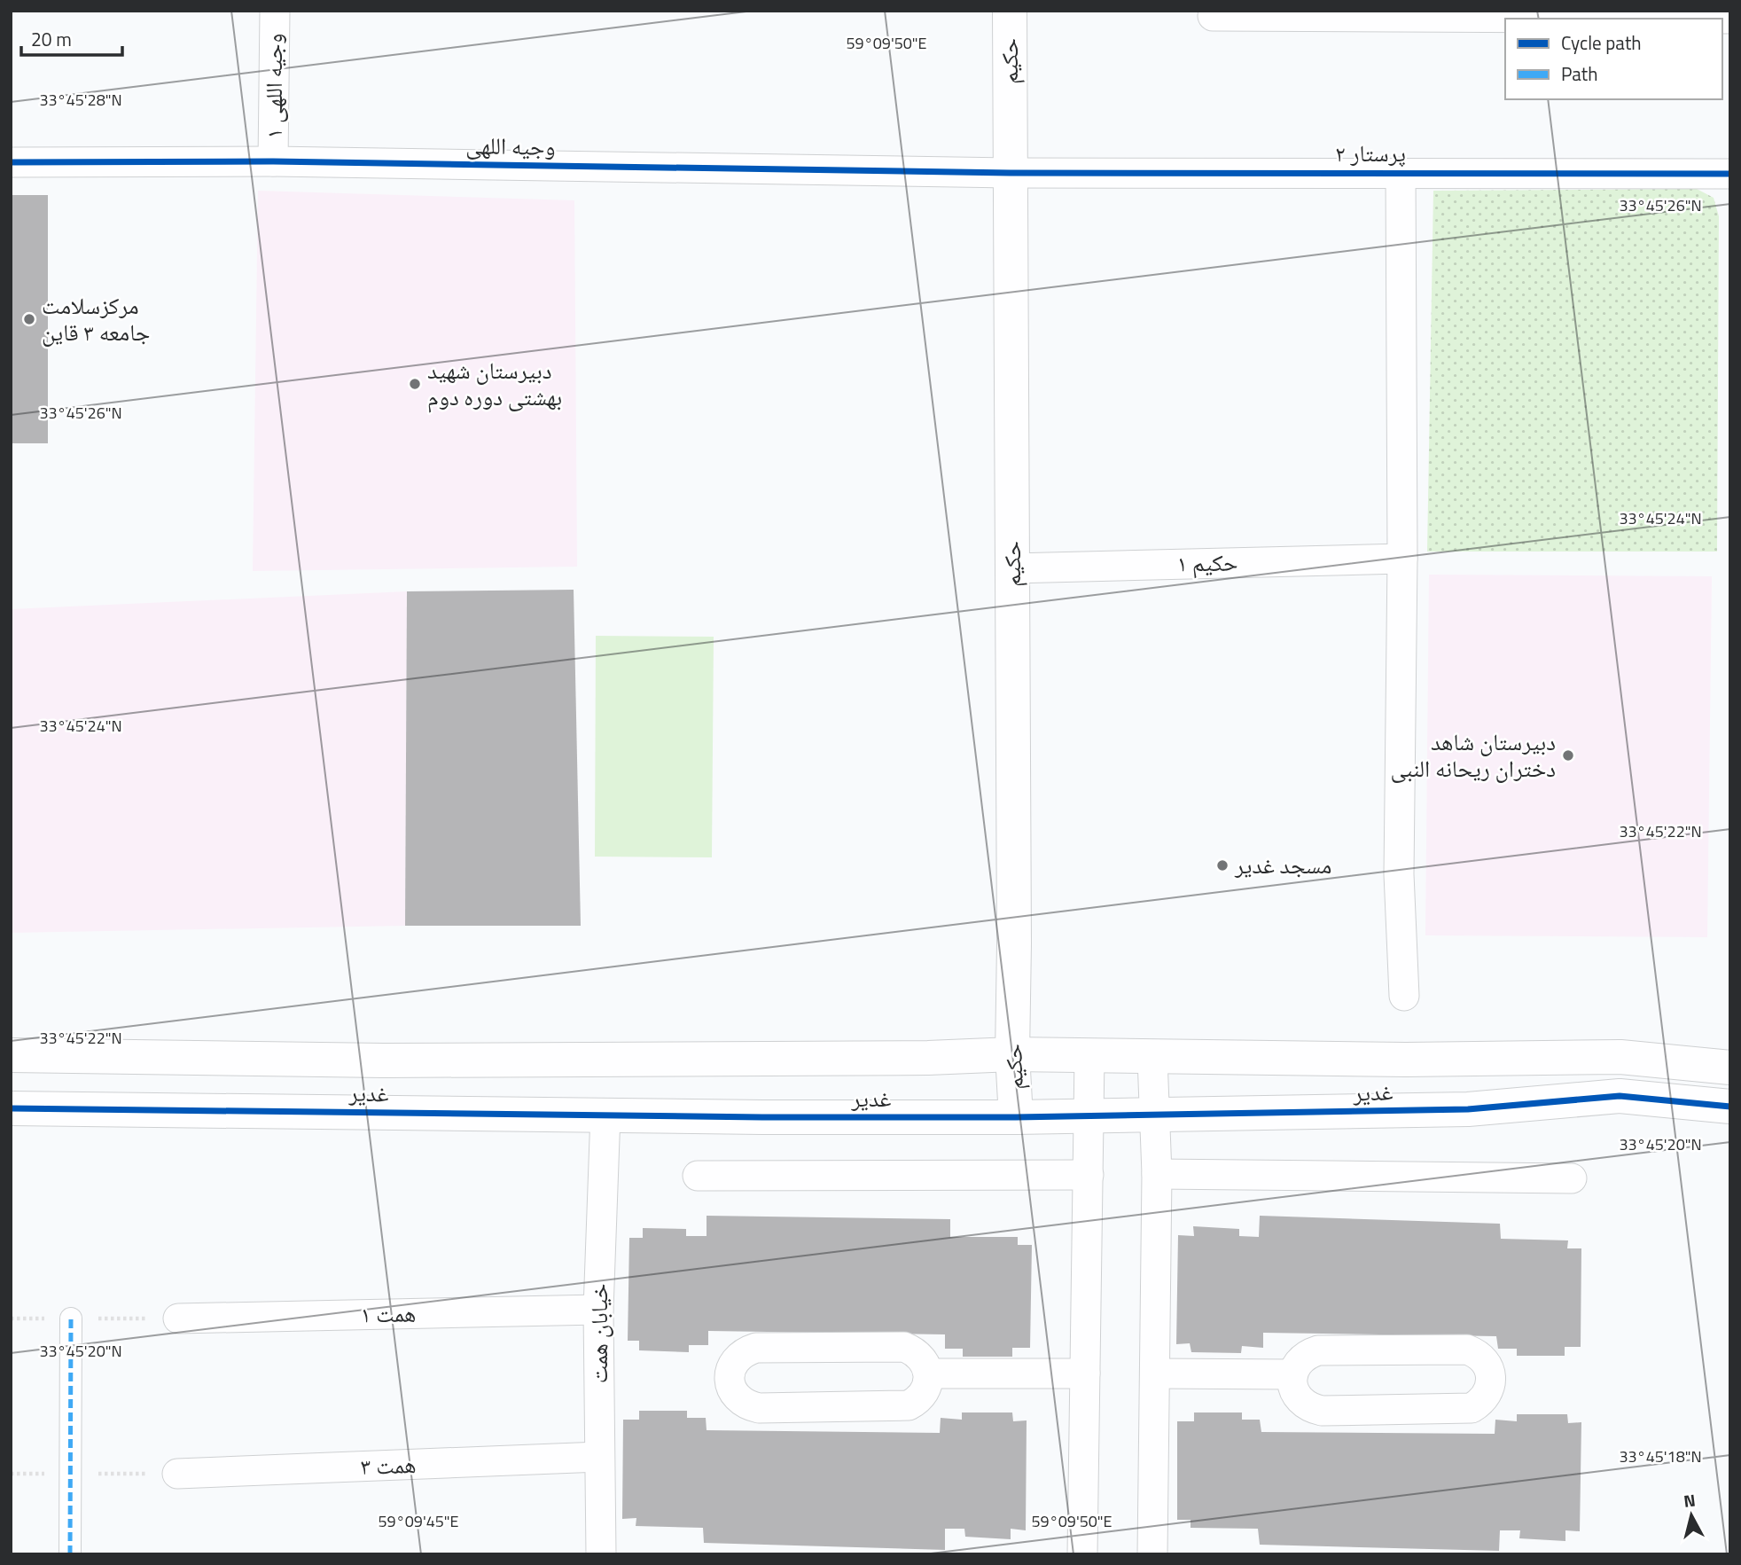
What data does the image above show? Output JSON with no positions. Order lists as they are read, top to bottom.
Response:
{
  "streets": {
    "street": [
      "حکیم",
      "وجیه اللهی ۱",
      "وجیه اللهی",
      "پرستار ۲",
      "حکیم ۱",
      "غدیر",
      "همت ۱",
      "خیابان همت",
      "همت ۳"
    ]
  },
  "crossings": [
    ["حکیم", "وجیه اللهی"],
    ["حکیم", "پرستار ۲"],
    ["حکیم", "حکیم ۱"],
    ["حکیم", "غدیر"],
    ["وجیه اللهی ۱", "وجیه اللهی"],
    ["وجیه اللهی", "پرستار ۲"],
    ["غدیر", "خیابان همت"],
    ["همت ۱", "خیابان همت"],
    ["خیابان همت", "همت ۳"]
  ],
  "places": [
    "مرکزسلامت جامعه ۳ قاین",
    "دبیرستان شهید بهشتی دوره دوم",
    "دبیرستان شاهد دختران ریحانه النبی",
    "مسجد غدیر"
  ],
  "legend": ["Cycle path", "Path"],
  "scale_bar": "20 m",
  "north": "top",
  "coordinates": [
    "59°09'50\"E",
    "33°45'28\"N",
    "33°45'26\"N",
    "33°45'24\"N",
    "33°45'22\"N",
    "33°45'20\"N",
    "33°45'18\"N",
    "59°09'45\"E"
  ]
}
